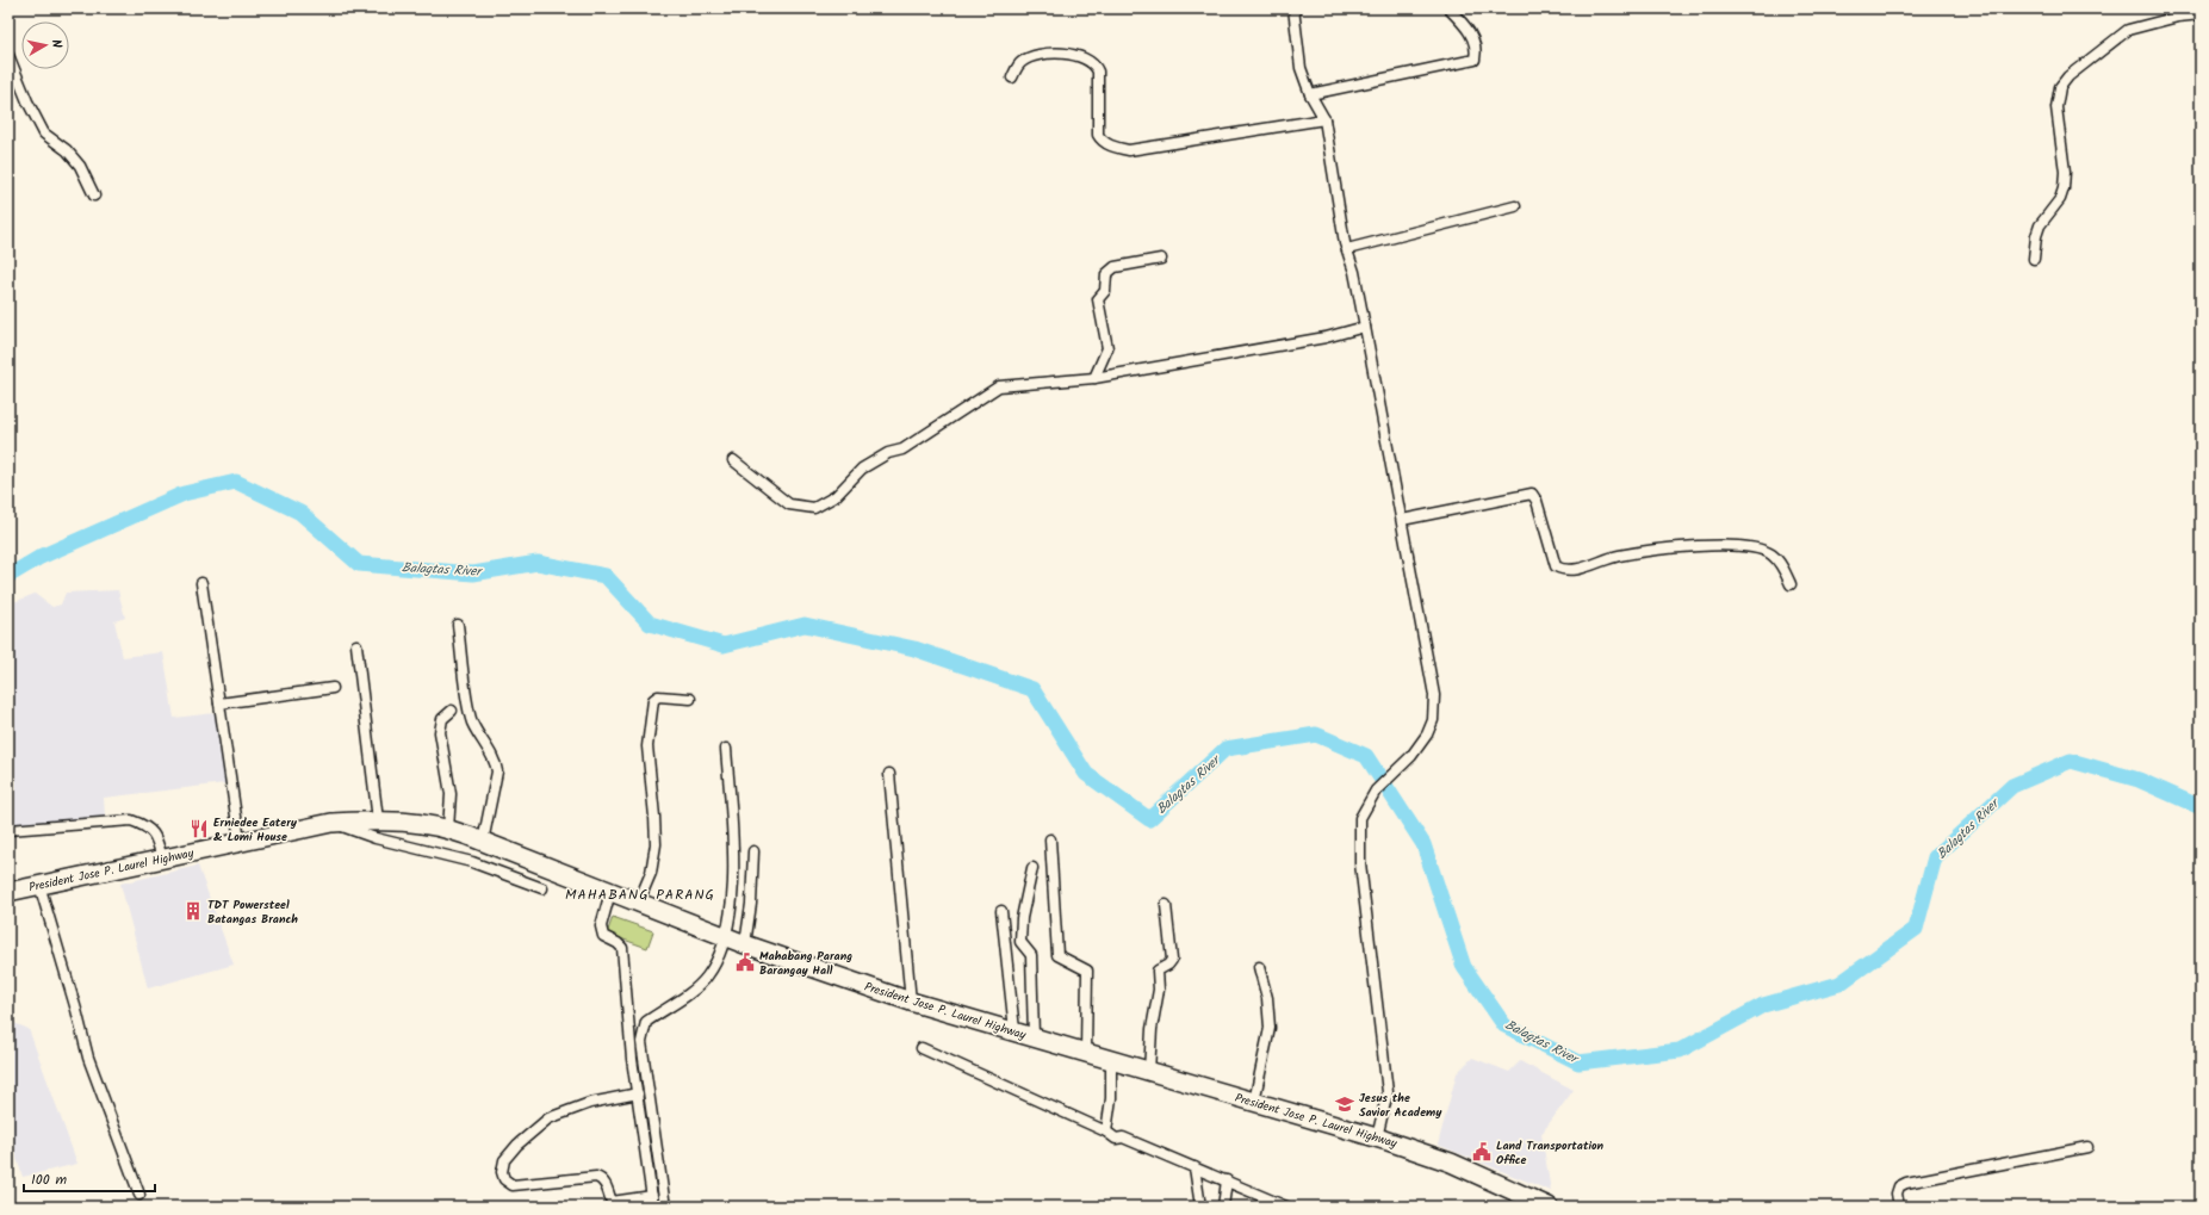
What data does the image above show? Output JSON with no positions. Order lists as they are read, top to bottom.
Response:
{
  "streets": {
    "highway": ["President Jose P. Laurel Highway"]
  },
  "districts": ["MAHABANG PARANG"],
  "water": ["Balagtas River"],
  "places": {
    "restaurant": ["Erniedee Eatery & Lomi House"],
    "building": ["TDT Powersteel Batangas Branch"],
    "public building": ["Mahabang Parang Barangay Hall", "Land Transportation Office"],
    "school or university": ["Jesus the Savior Academy"]
  },
  "scale_bar": "100 m",
  "north": "right"
}
